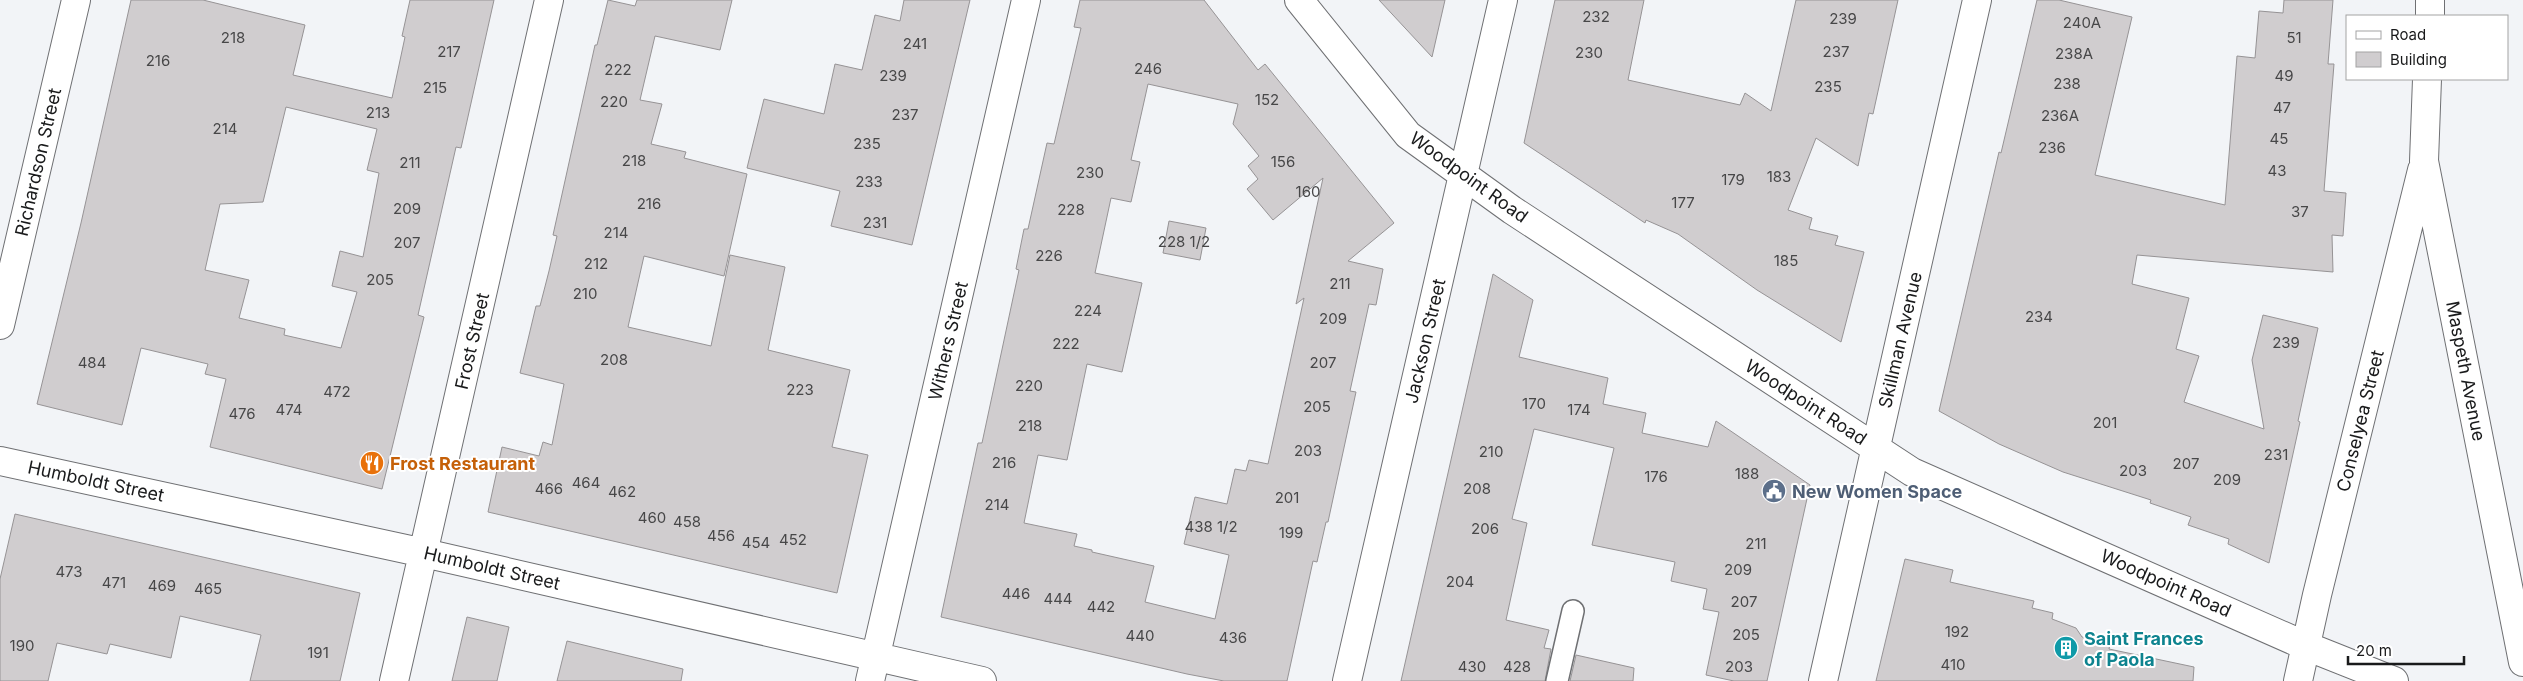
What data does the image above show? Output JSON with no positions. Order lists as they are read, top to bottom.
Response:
{
  "streets": {
    "street": [
      "Richardson Street",
      "Woodpoint Road",
      "Skillman Avenue",
      "Frost Street",
      "Withers Street",
      "Jackson Street",
      "Maspeth Avenue",
      "Conselyea Street",
      "Humboldt Street"
    ]
  },
  "crossings": [
    ["Woodpoint Road", "Skillman Avenue"],
    ["Woodpoint Road", "Jackson Street"],
    ["Woodpoint Road", "Conselyea Street"],
    ["Frost Street", "Humboldt Street"],
    ["Withers Street", "Humboldt Street"],
    ["Maspeth Avenue", "Conselyea Street"]
  ],
  "places": {
    "restaurant": ["Frost Restaurant"],
    "public building": ["New Women Space"],
    "building": ["Saint Frances of Paola"]
  },
  "house_numbers": [
    "232",
    "239",
    "240A",
    "218",
    "51",
    "241",
    "217",
    "237",
    "230",
    "238A",
    "216",
    "246",
    "222",
    "239",
    "49",
    "238",
    "235",
    "215",
    "152",
    "220",
    "47",
    "213",
    "237",
    "236A",
    "214",
    "45",
    "235",
    "236",
    "218",
    "156",
    "211",
    "43",
    "230",
    "183",
    "179",
    "233",
    "160",
    "177",
    "216",
    "209",
    "228",
    "37",
    "231",
    "214",
    "228 1/2",
    "207",
    "226",
    "185",
    "212",
    "205",
    "211",
    "210",
    "224",
    "234",
    "209",
    "239",
    "222",
    "208",
    "484",
    "207",
    "220",
    "223",
    "472",
    "170",
    "205",
    "474",
    "174",
    "476",
    "201",
    "218",
    "203",
    "210",
    "231",
    "216",
    "207",
    "203",
    "188",
    "176",
    "209",
    "464",
    "466",
    "208",
    "462",
    "201",
    "214",
    "460",
    "458",
    "438 1/2",
    "206",
    "199",
    "456",
    "452",
    "454",
    "211",
    "209",
    "473",
    "204",
    "471",
    "469",
    "465",
    "446",
    "444",
    "207",
    "442",
    "192",
    "205",
    "440",
    "436",
    "190",
    "191",
    "410",
    "430",
    "428",
    "203"
  ],
  "legend": ["Road", "Building"],
  "scale_bar": "20 m"
}
